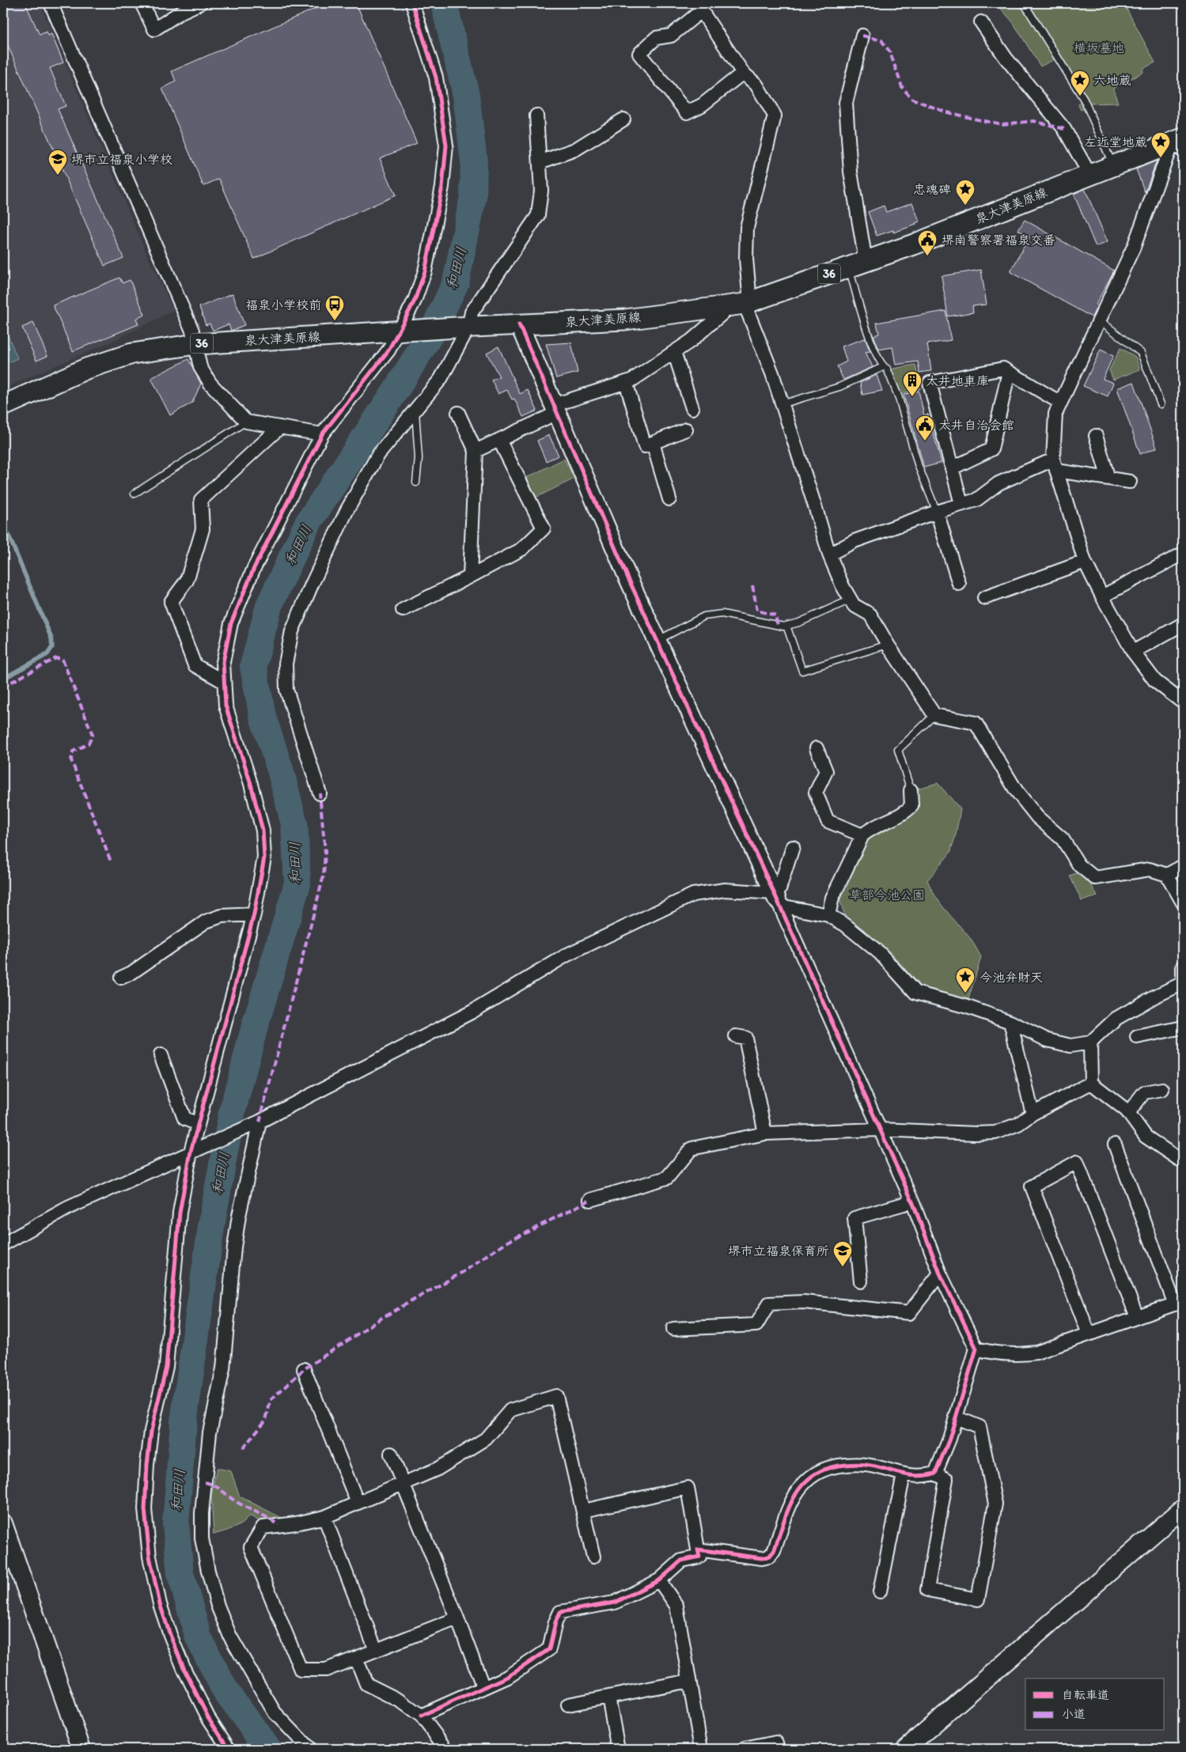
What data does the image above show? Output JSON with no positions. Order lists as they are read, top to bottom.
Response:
{
  "streets": {
    "main road": ["泉大津美原線", "36"]
  },
  "water": ["和田川"],
  "parks": ["横坂墓地", "草部今池公園"],
  "places": {
    "place": [
      "六地蔵",
      "左近堂地蔵",
      "忠魂碑",
      "今池弁財天"
    ],
    "school or university": ["堺市立福泉小学校", "堺市立福泉保育所"],
    "public building": ["堺南警察署福泉交番", "太井自治会館"],
    "bus stop": ["福泉小学校前"],
    "building": ["太井地車庫"]
  },
  "legend": ["自転車道", "小道"]
}
